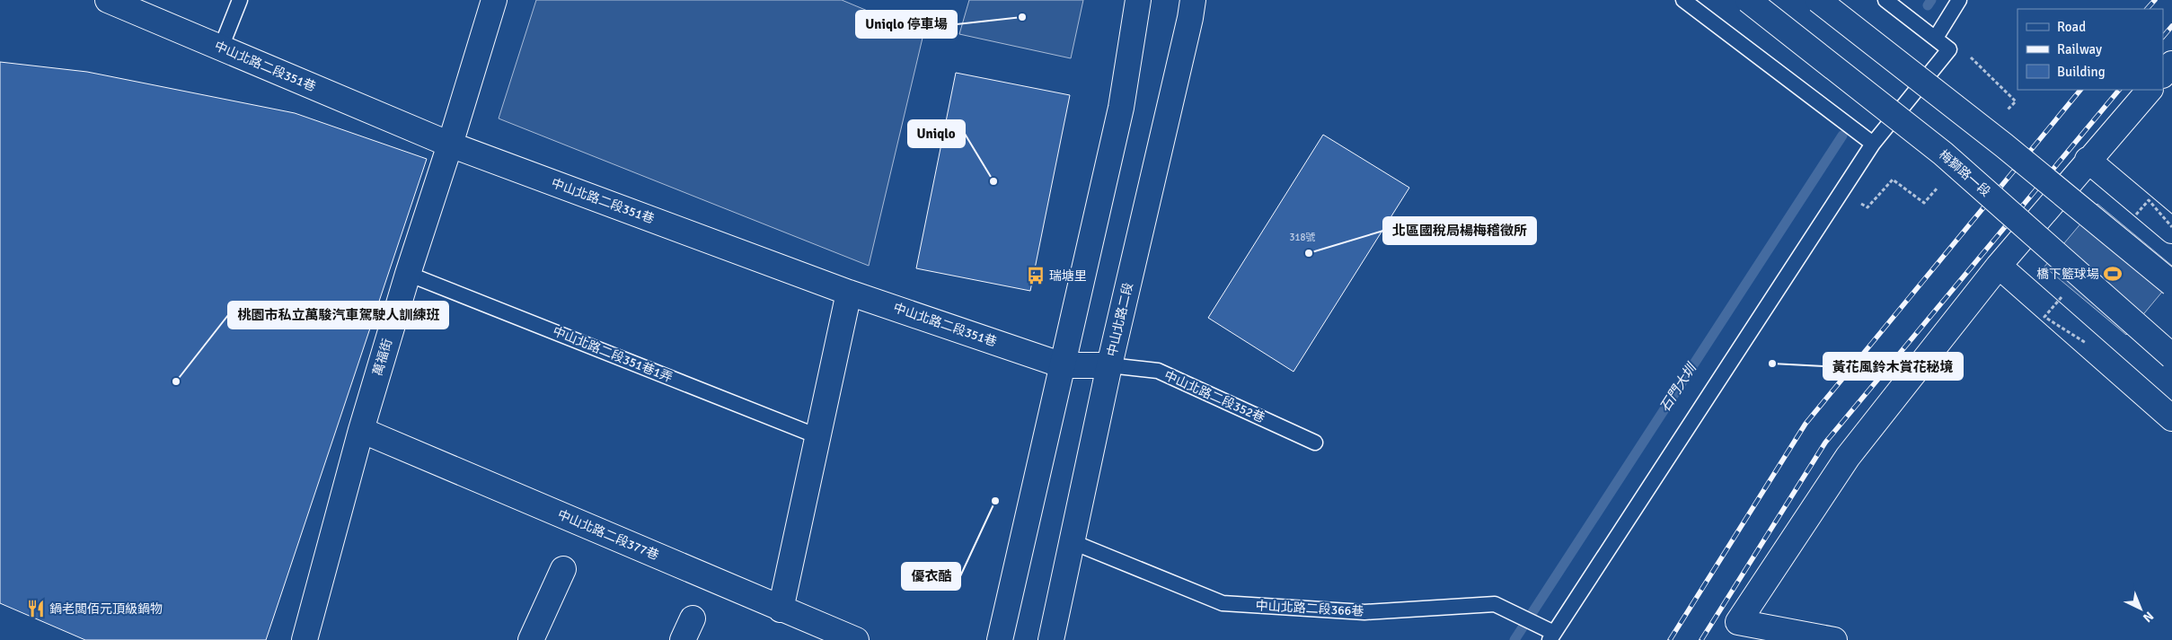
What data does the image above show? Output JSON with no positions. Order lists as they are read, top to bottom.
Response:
{
  "streets": {
    "street": [
      "中山北路二段351巷",
      "梅獅路一段",
      "中山北路二段",
      "萬福街",
      "中山北路二段377巷"
    ],
    "lane": ["中山北路二段351巷1弄", "中山北路二段352巷", "中山北路二段366巷"]
  },
  "crossings": [
    ["中山北路二段351巷", "中山北路二段"],
    ["中山北路二段351巷", "萬福街"],
    ["中山北路二段351巷", "中山北路二段352巷"],
    ["中山北路二段", "中山北路二段352巷"],
    ["中山北路二段", "中山北路二段366巷"],
    ["中山北路二段351巷1弄", "萬福街"],
    ["萬福街", "中山北路二段377巷"]
  ],
  "water": ["石門大圳"],
  "places": {
    "other": [
      "Uniqlo 停車場",
      "Uniqlo",
      "北區國稅局楊梅稽徵所",
      "黃花風鈴木賞花秘境",
      "桃園市私立萬駿汽車駕駛人訓練班",
      "優衣酷"
    ],
    "sports": ["橋下籃球場"],
    "bus stop": ["瑞塘里"],
    "restaurant": ["鍋老闆佰元頂級鍋物"]
  },
  "house_numbers": ["318號"],
  "legend": ["Road", "Railway", "Building"],
  "north": "bottom right"
}
